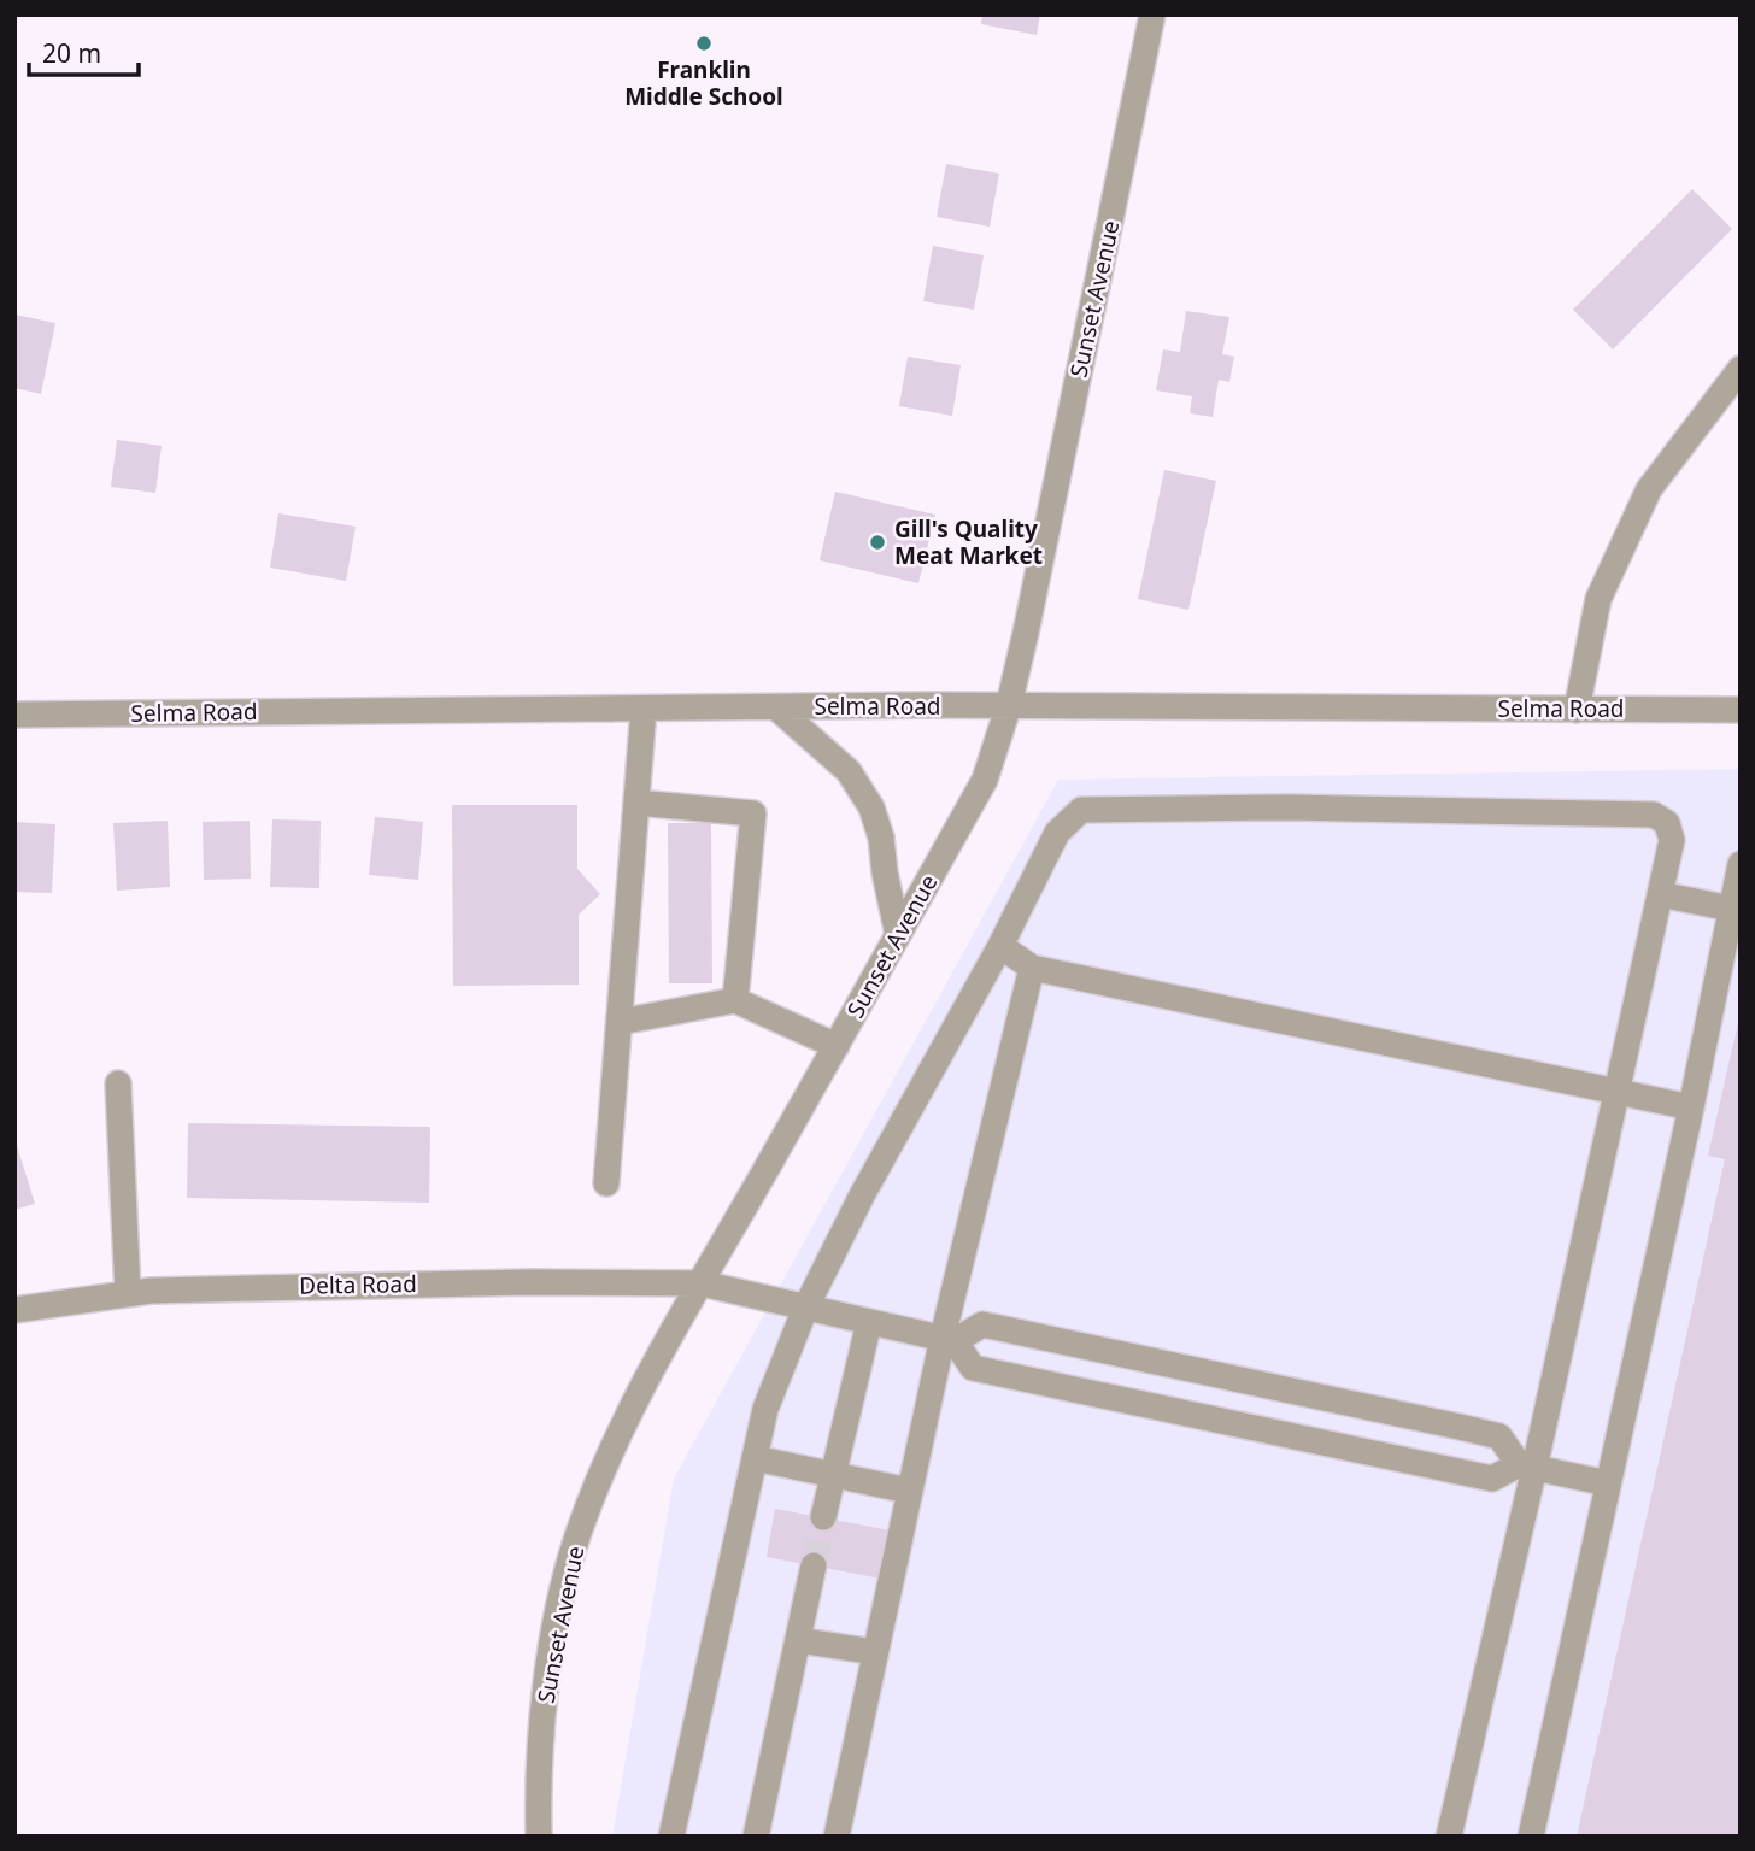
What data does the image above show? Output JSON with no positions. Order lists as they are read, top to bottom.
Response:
{
  "streets": {
    "street": ["Sunset Avenue", "Selma Road", "Delta Road"]
  },
  "crossings": [
    ["Sunset Avenue", "Selma Road"],
    ["Sunset Avenue", "Delta Road"]
  ],
  "places": ["Franklin Middle School", "Gill's Quality Meat Market"],
  "scale_bar": "20 m"
}
